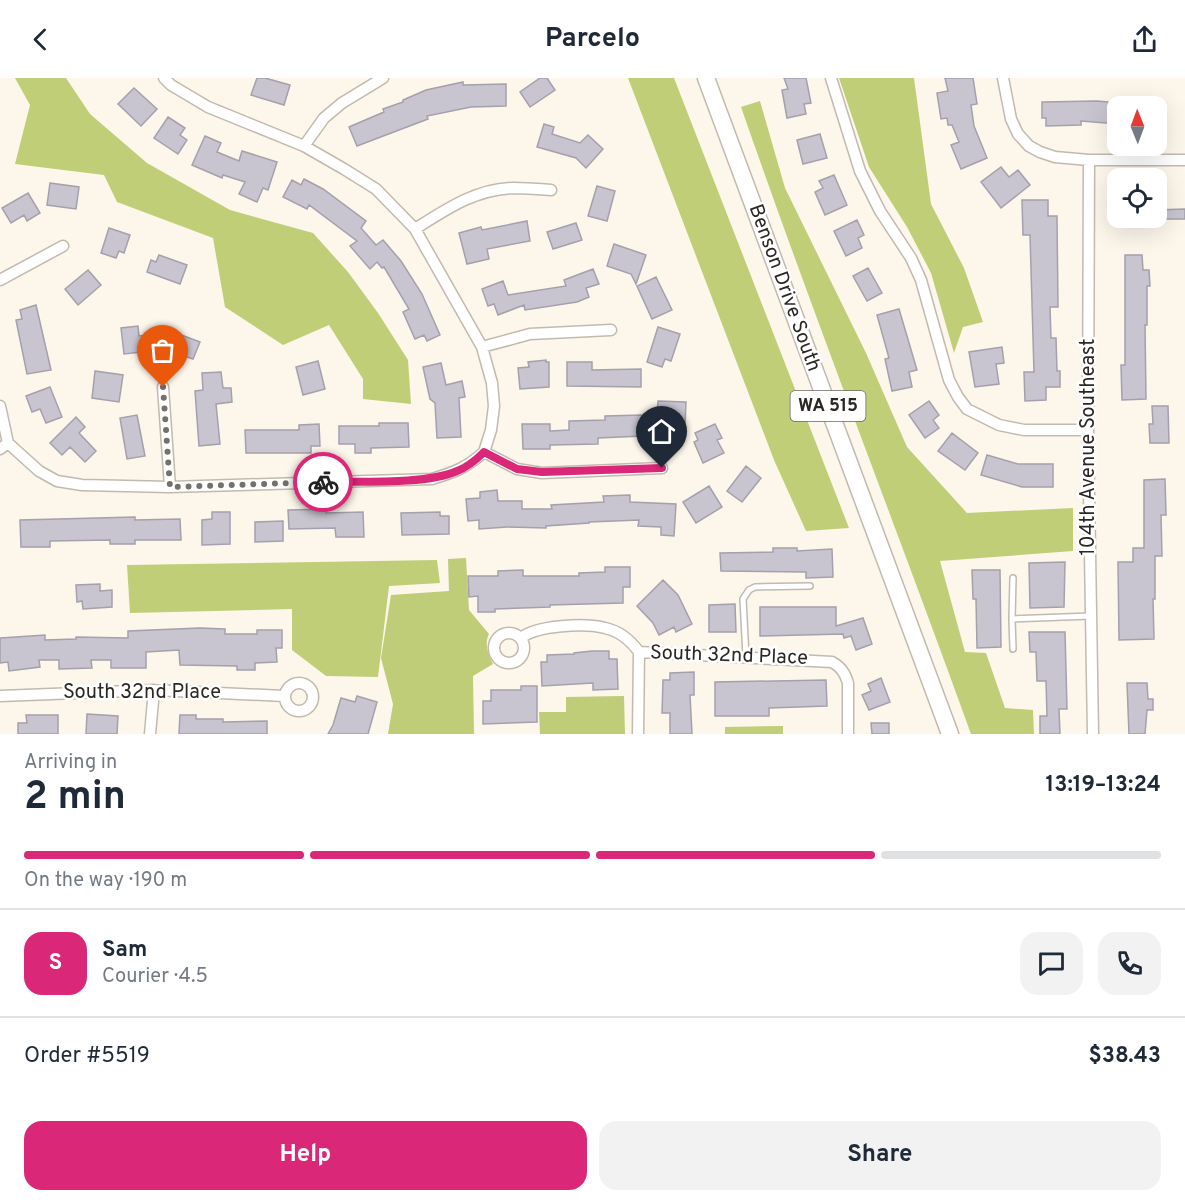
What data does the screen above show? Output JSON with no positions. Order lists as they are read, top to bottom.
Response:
{
  "streets": {
    "main road": ["Benson Drive South", "WA 515"],
    "street": ["104th Avenue Southeast", "South 32nd Place"]
  },
  "north": "top",
  "page": {
    "header": "Parcelo",
    "heading": ["2 min", "Arriving in", "13:19–13:24"],
    "panel": [
      "Sam",
      "Courier · 4.5",
      "Order #5519",
      "$38.43"
    ],
    "bar": "On the way · 190 m",
    "round": "S",
    "buttons": ["Help", "Share"]
  }
}
